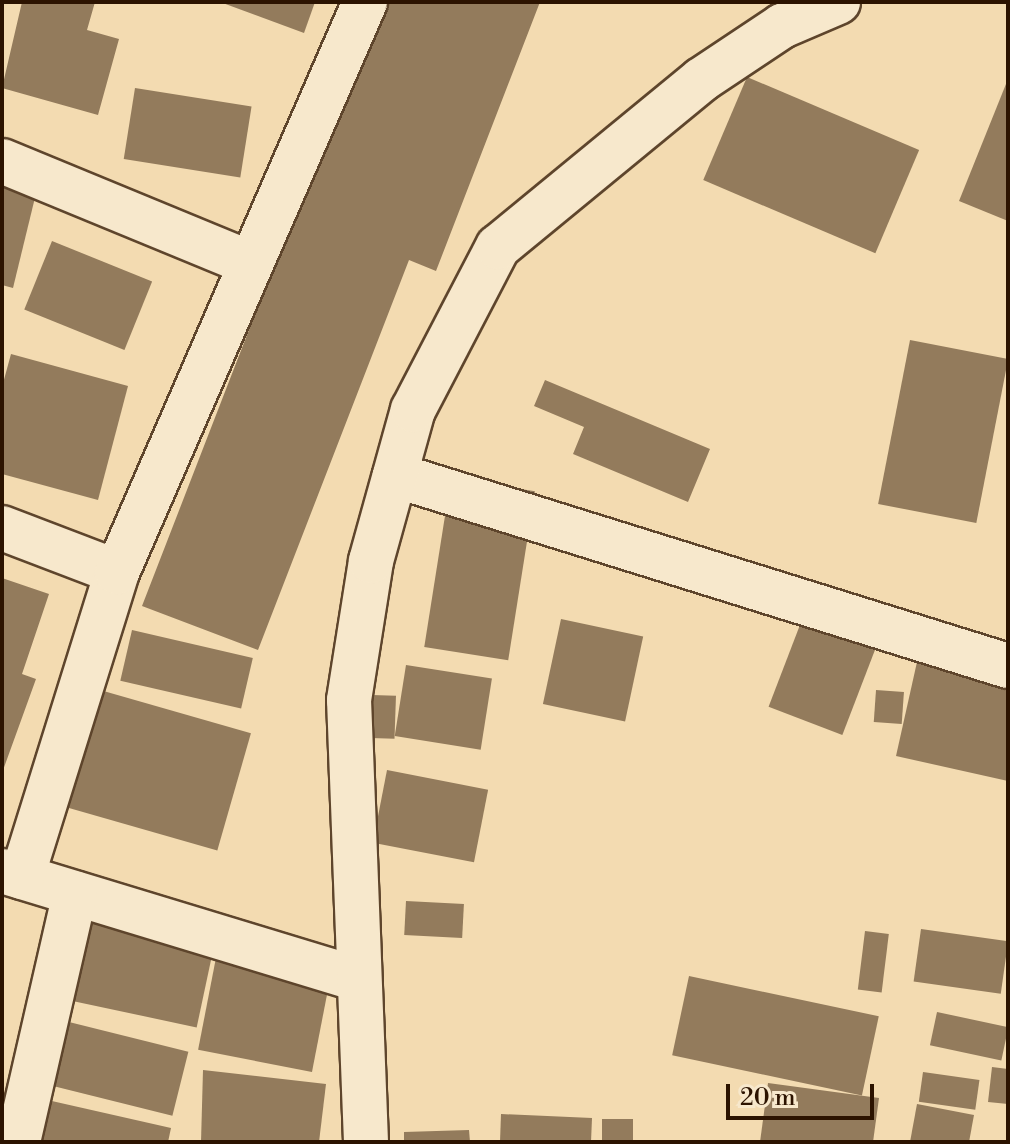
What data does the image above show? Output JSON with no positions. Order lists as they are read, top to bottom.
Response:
{
  "scale_bar": "20 m"
}
